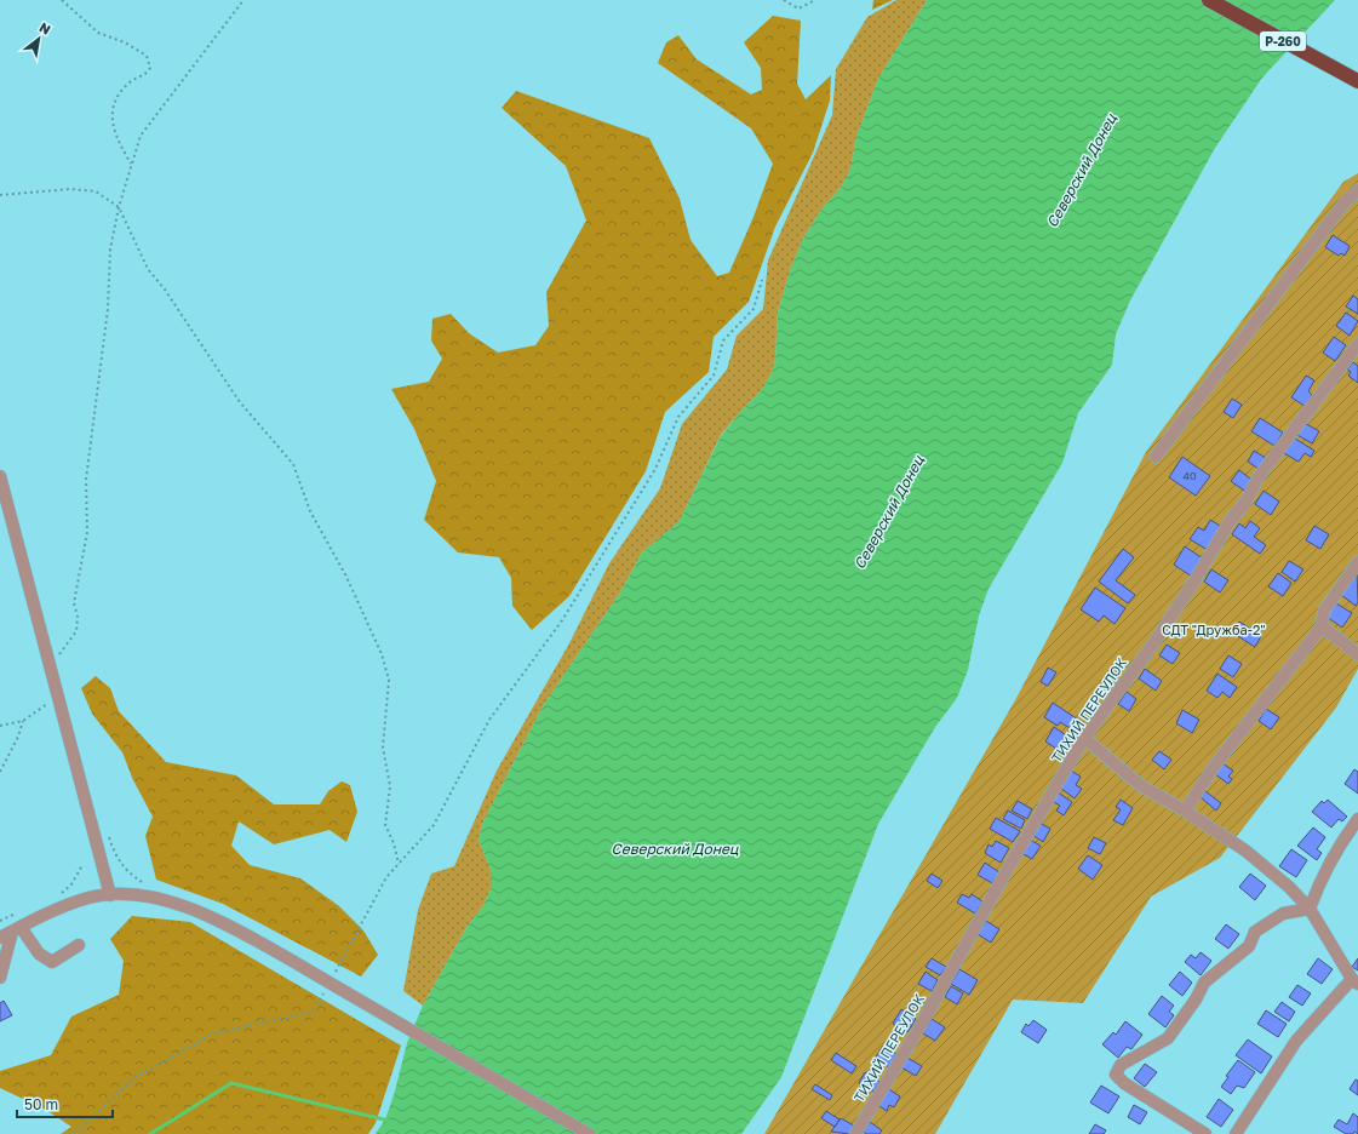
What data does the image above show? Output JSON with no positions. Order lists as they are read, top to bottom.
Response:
{
  "streets": {
    "highway": ["Р-260"],
    "street": ["ТИХИЙ ПЕРЕУЛОК"]
  },
  "water": ["Северский Донец"],
  "parks": ["СДТ \"Дружба-2\""],
  "house_numbers": ["40"],
  "scale_bar": "50 m",
  "north": "top right"
}
